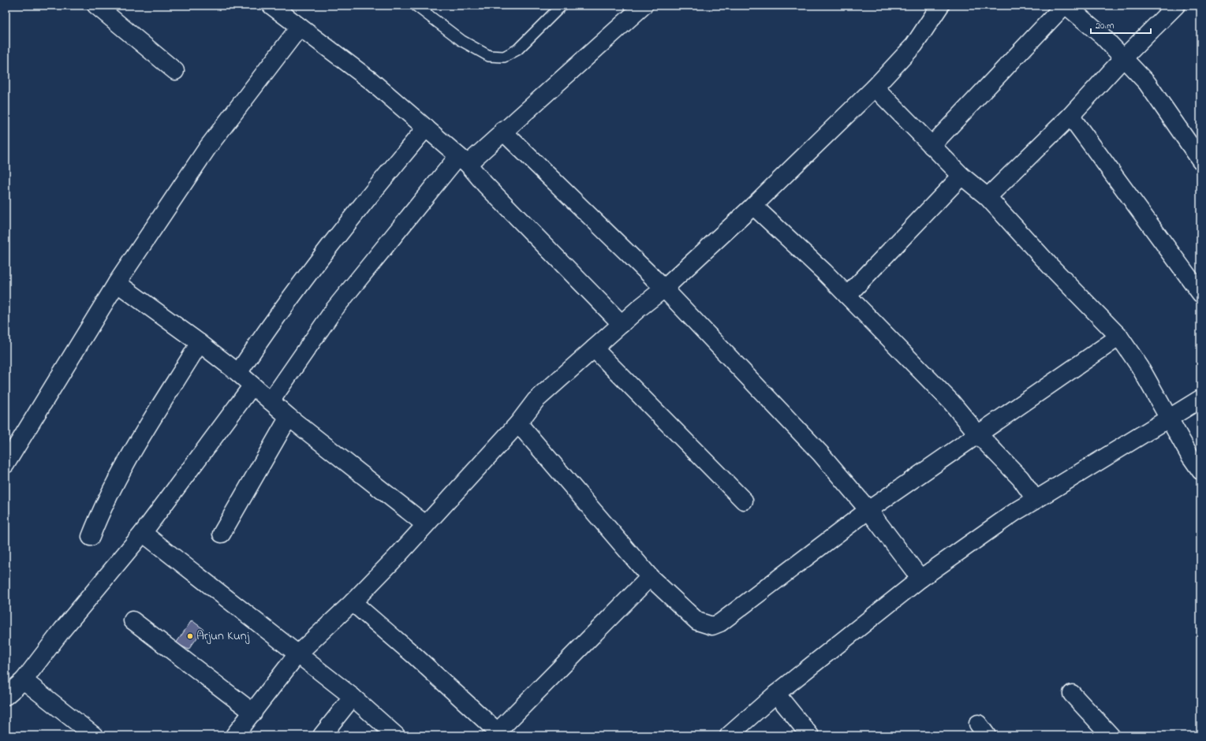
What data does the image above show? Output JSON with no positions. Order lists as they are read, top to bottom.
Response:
{
  "places": ["Arjun Kunj"],
  "scale_bar": "20 m"
}
